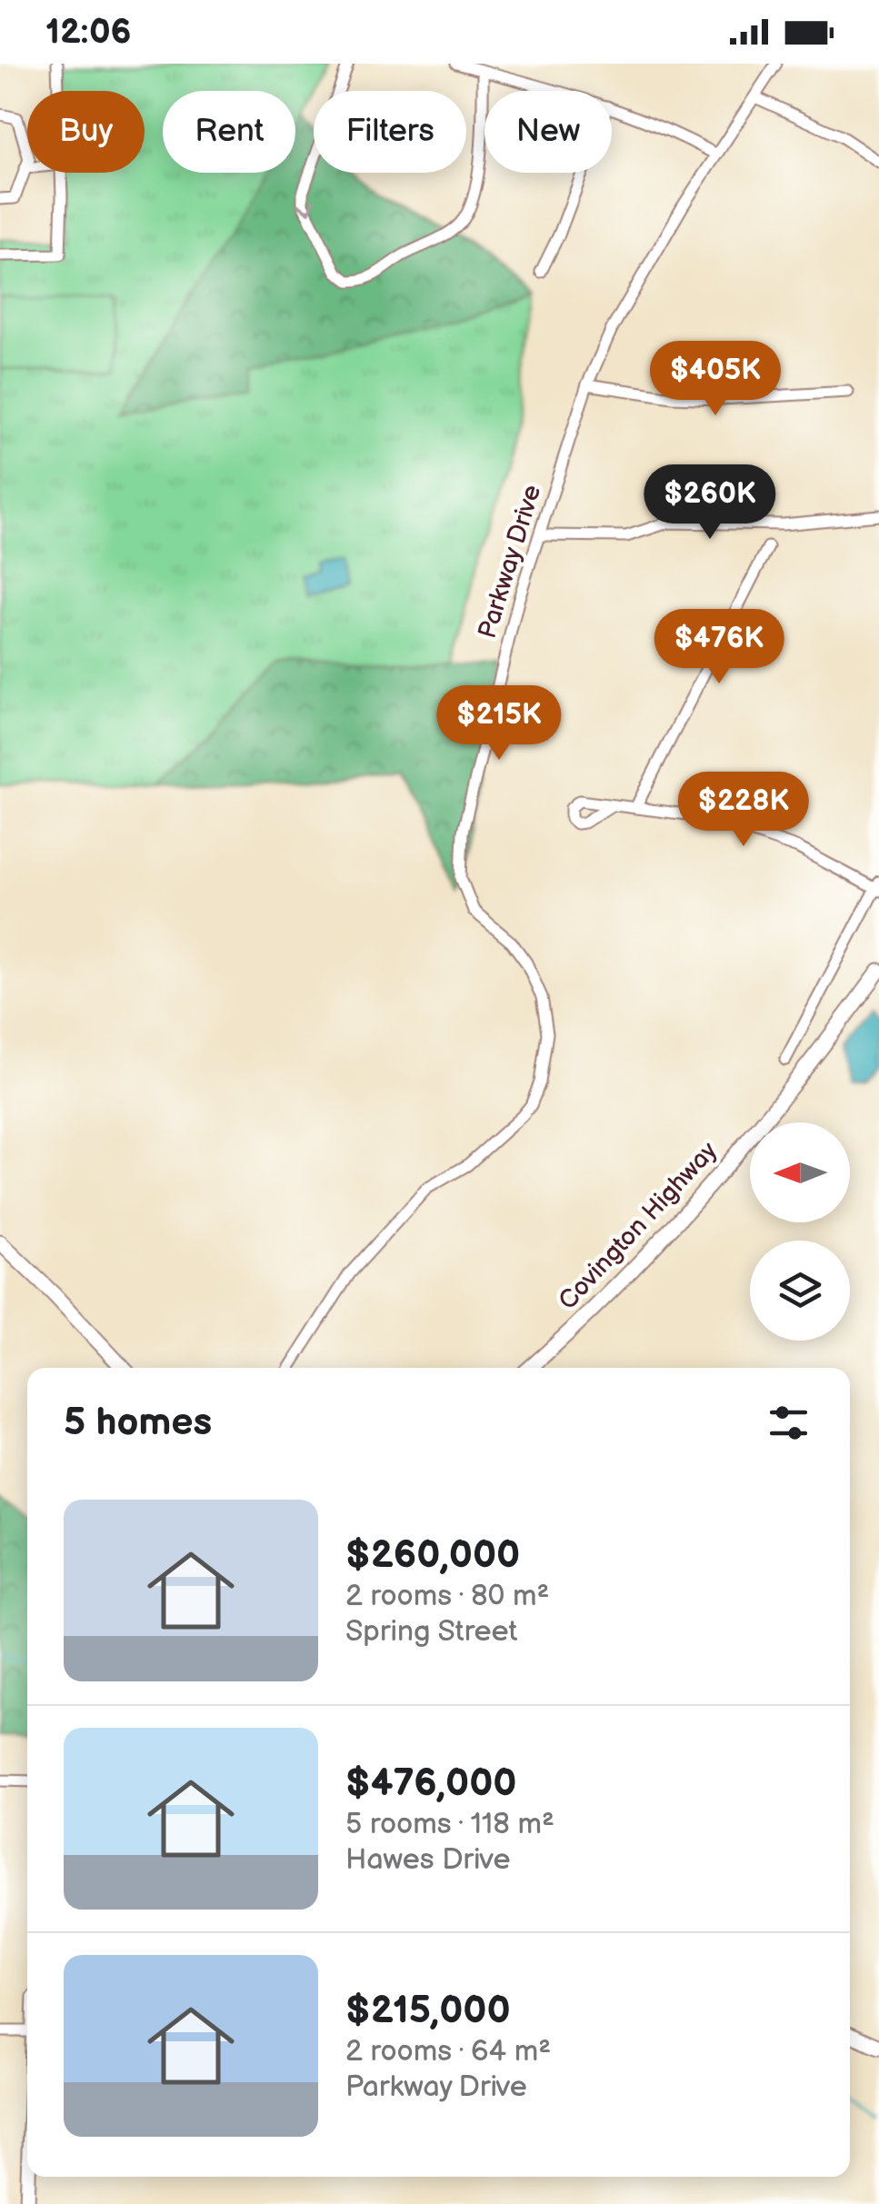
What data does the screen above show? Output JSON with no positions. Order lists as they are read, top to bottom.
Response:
{
  "streets": {
    "main road": ["Covington Highway"],
    "street": ["Parkway Drive"]
  },
  "north": "left",
  "page": {
    "status": "12:06",
    "chip": [
      "Buy",
      "Rent",
      "Filters",
      "New"
    ],
    "price": [
      "$405K",
      "$260K",
      "$476K",
      "$215K",
      "$228K"
    ],
    "heading": "5 homes",
    "list": [
      {
        "name": "$260,000",
        "note": "2 rooms · 80 m² · Spring Street"
      },
      {
        "name": "$476,000",
        "note": "5 rooms · 118 m² · Hawes Drive"
      },
      {
        "name": "$215,000",
        "note": "2 rooms · 64 m² · Parkway Drive"
      }
    ]
  }
}
